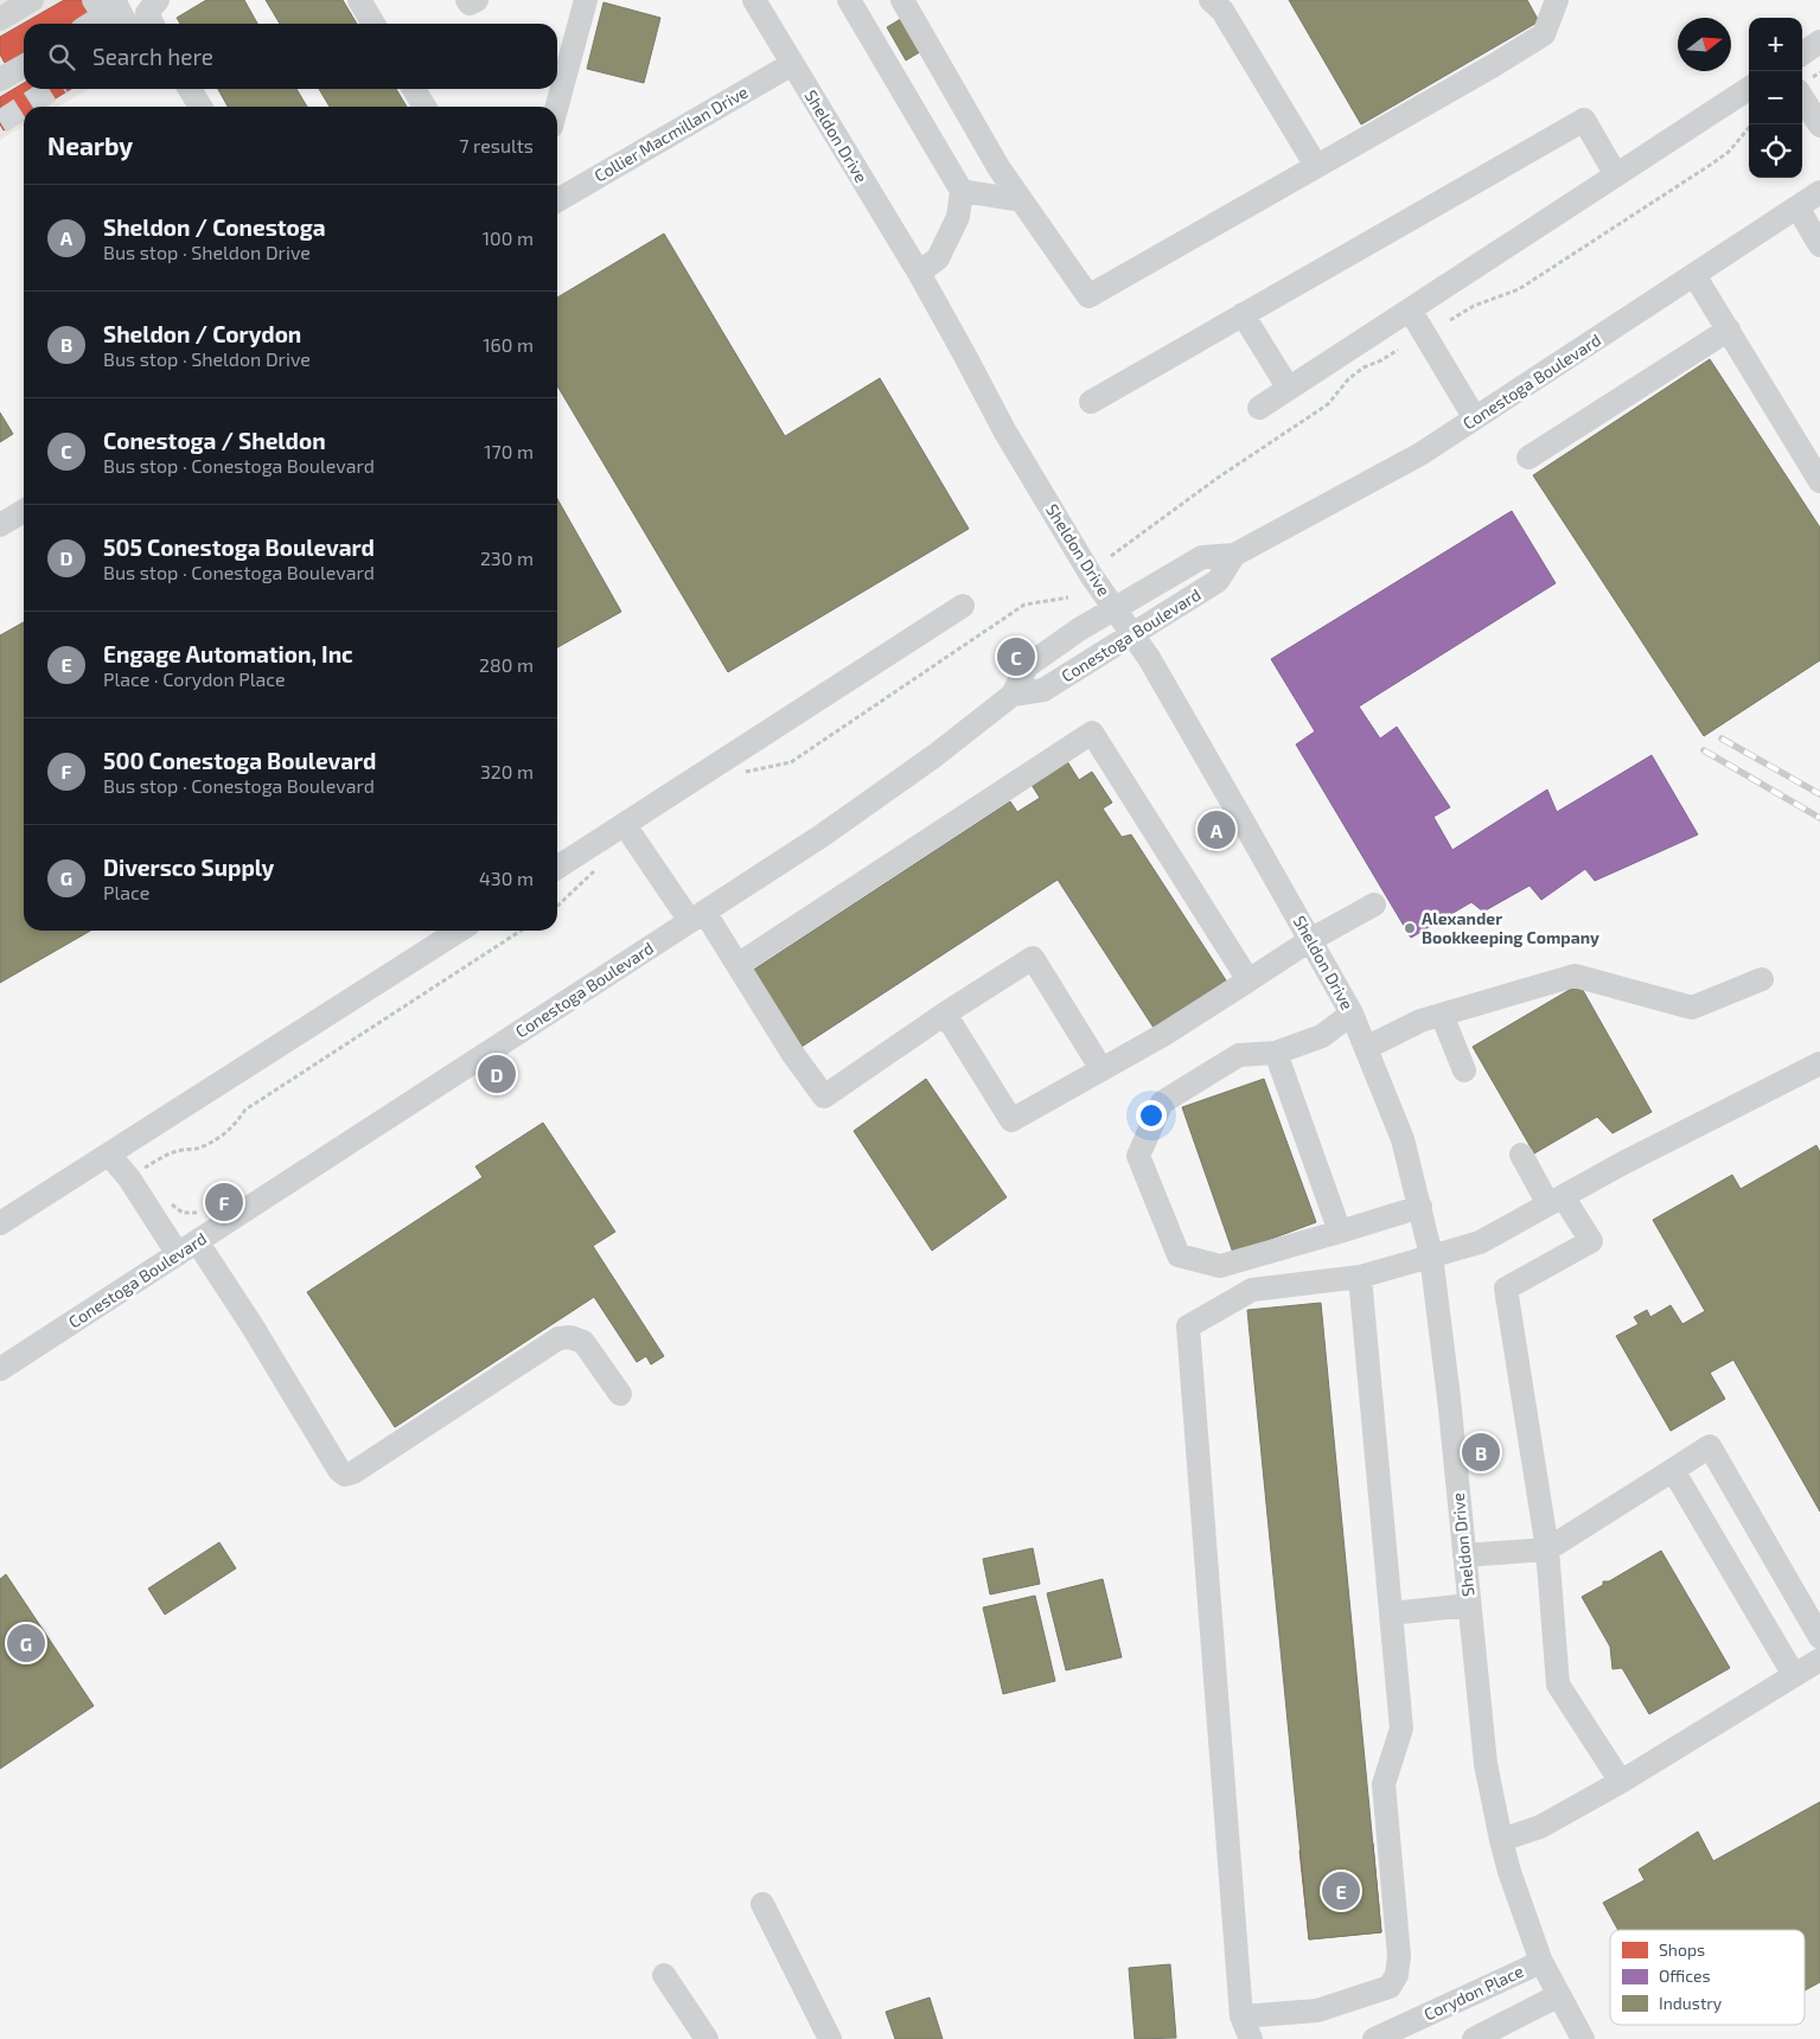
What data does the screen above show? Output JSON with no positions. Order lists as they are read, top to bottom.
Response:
{
  "streets": {
    "street": [
      "Collier Macmillan Drive",
      "Sheldon Drive",
      "Conestoga Boulevard",
      "Corydon Place"
    ]
  },
  "crossings": [
    ["Collier Macmillan Drive", "Sheldon Drive"],
    ["Sheldon Drive", "Conestoga Boulevard"],
    ["Sheldon Drive", "Corydon Place"]
  ],
  "places": ["Alexander Bookkeeping Company"],
  "legend": ["Shops", "Offices", "Industry"],
  "north": "right",
  "page": {
    "map_buttons": ["+", "−"],
    "search": "Search here",
    "heading": ["Nearby", "7 results"],
    "list": [
      {
        "mark": "A",
        "name": "Sheldon / Conestoga",
        "note": "Bus stop · Sheldon Drive",
        "value": "100 m"
      },
      {
        "mark": "B",
        "name": "Sheldon / Corydon",
        "note": "Bus stop · Sheldon Drive",
        "value": "160 m"
      },
      {
        "mark": "C",
        "name": "Conestoga / Sheldon",
        "note": "Bus stop · Conestoga Boulevard",
        "value": "170 m"
      },
      {
        "mark": "D",
        "name": "505 Conestoga Boulevard",
        "note": "Bus stop · Conestoga Boulevard",
        "value": "230 m"
      },
      {
        "mark": "E",
        "name": "Engage Automation, Inc",
        "note": "Place · Corydon Place",
        "value": "280 m"
      },
      {
        "mark": "F",
        "name": "500 Conestoga Boulevard",
        "note": "Bus stop · Conestoga Boulevard",
        "value": "320 m"
      },
      {
        "mark": "G",
        "name": "Diversco Supply",
        "note": "Place",
        "value": "430 m"
      }
    ],
    "pins": [
      "C",
      "A",
      "D",
      "F",
      "B",
      "G",
      "E"
    ]
  }
}
